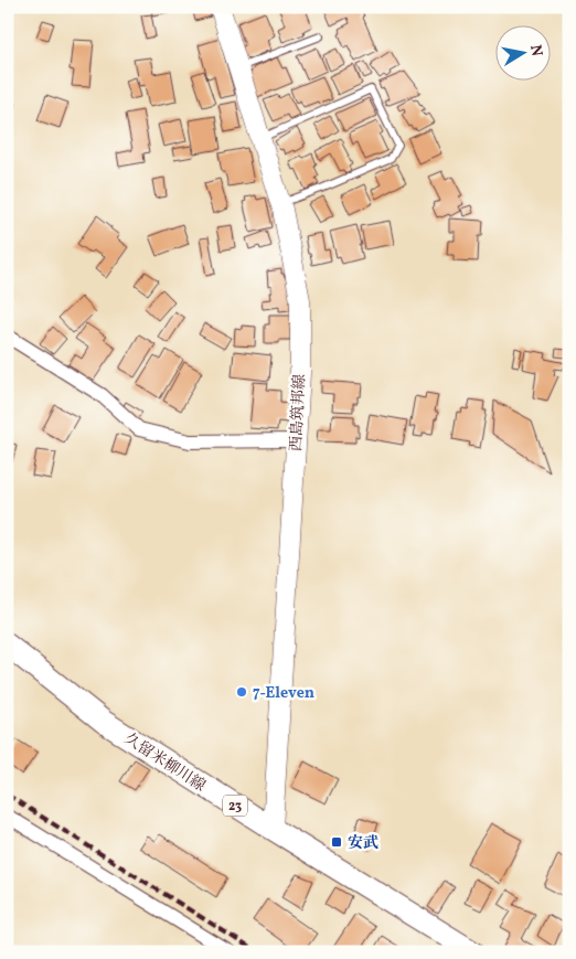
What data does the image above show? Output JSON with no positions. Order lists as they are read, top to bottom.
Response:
{
  "streets": {
    "main road": ["西島筑邦線", "久留米柳川線", "23"]
  },
  "crossings": [
    ["西島筑邦線", "久留米柳川線"]
  ],
  "places": {
    "other": ["7-Eleven"],
    "transit": ["安武"]
  },
  "north": "right"
}
